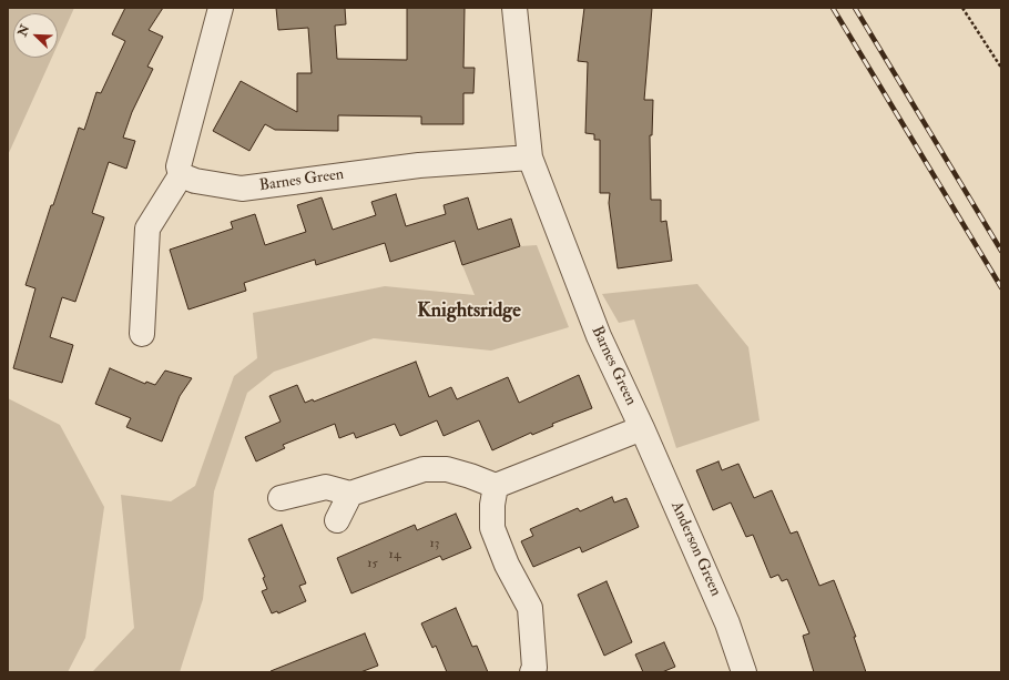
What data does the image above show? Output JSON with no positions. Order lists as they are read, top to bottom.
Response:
{
  "streets": {
    "street": ["Barnes Green", "Anderson Green"]
  },
  "crossings": [
    ["Barnes Green", "Anderson Green"]
  ],
  "districts": ["Knightsridge"],
  "house_numbers": ["13", "14", "15"],
  "north": "top left"
}
